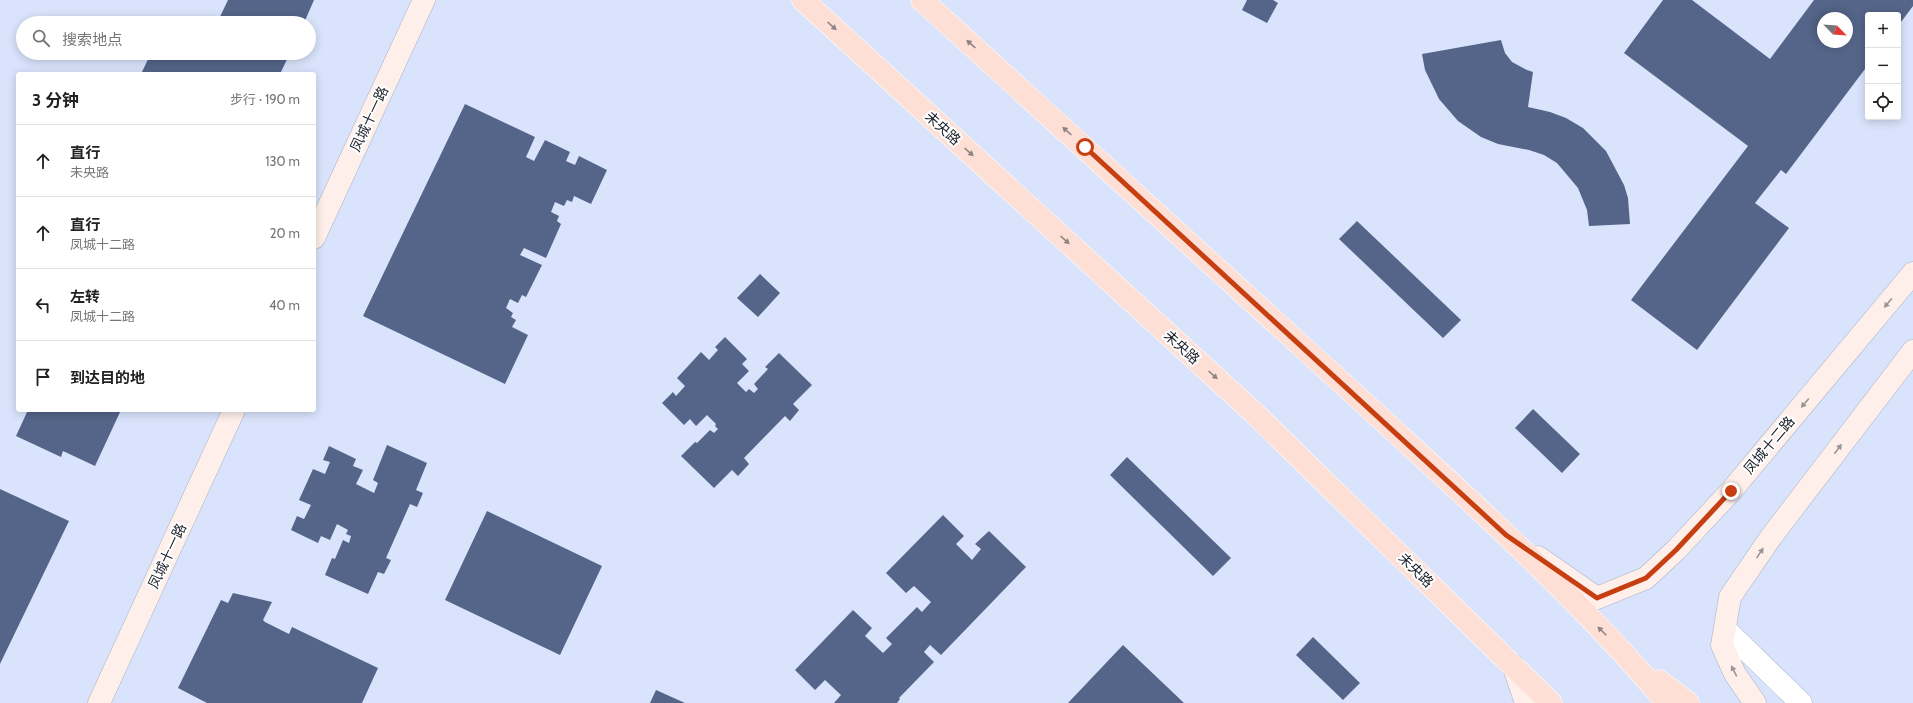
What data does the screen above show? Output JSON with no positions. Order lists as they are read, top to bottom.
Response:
{
  "streets": {
    "main road": ["凤城十一路", "未央路", "凤城十二路"]
  },
  "north": "bottom right",
  "page": {
    "map_buttons": ["+", "−"],
    "search": "搜索地点",
    "heading": ["3 分钟", "步行 · 190 m"],
    "list": [
      ["直行", "未央路", "130 m"],
      ["直行", "凤城十二路", "20 m"],
      ["左转", "凤城十二路", "40 m"],
      "到达目的地"
    ]
  }
}
